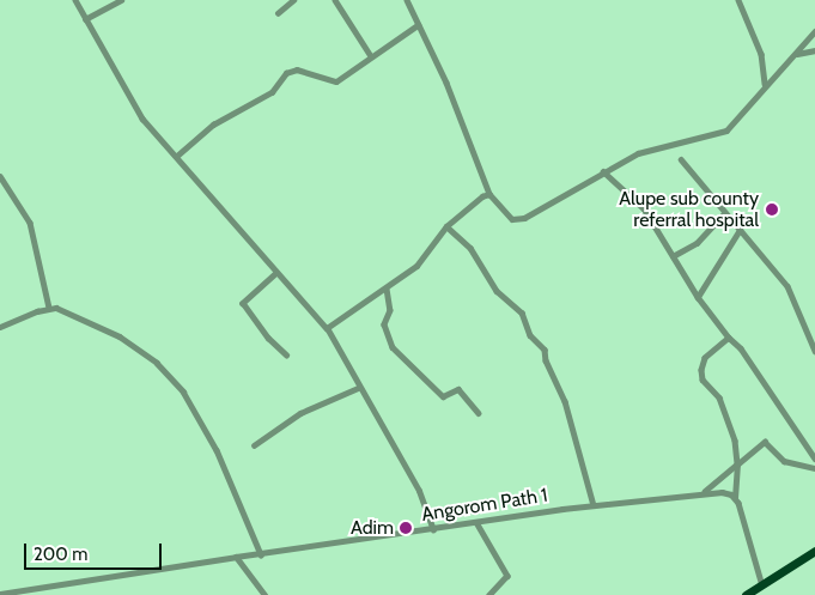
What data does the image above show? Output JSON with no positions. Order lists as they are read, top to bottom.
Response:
{
  "streets": {
    "street": ["Angorom Path 1"]
  },
  "places": ["Alupe sub county referral hospital", "Adim"],
  "scale_bar": "200 m"
}
